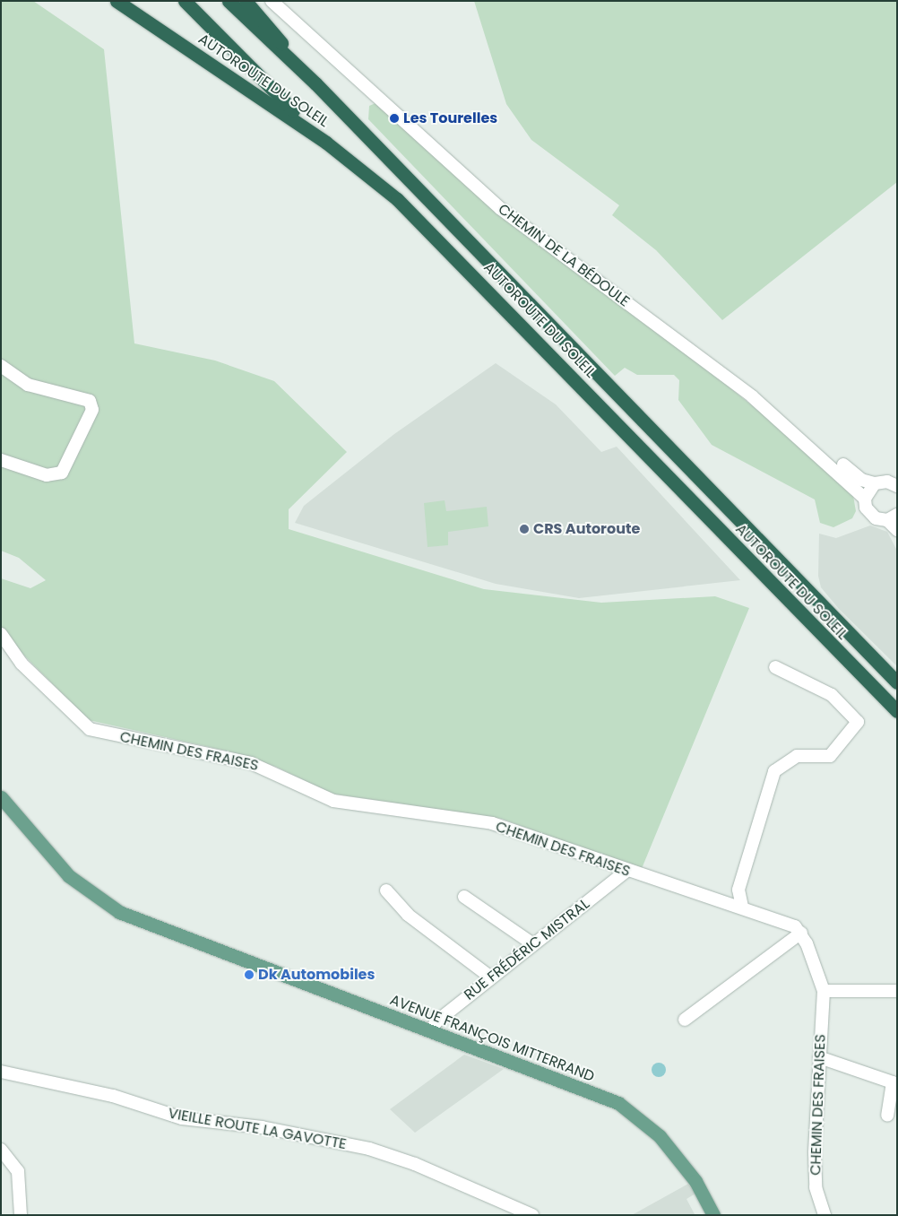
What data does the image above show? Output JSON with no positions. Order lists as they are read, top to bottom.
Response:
{
  "streets": {
    "highway": ["AUTOROUTE DU SOLEIL"],
    "main road": ["AVENUE FRANÇOIS MITTERRAND"],
    "street": [
      "CHEMIN DE LA BÉDOULE",
      "CHEMIN DES FRAISES",
      "RUE FRÉDÉRIC MISTRAL",
      "VIEILLE ROUTE LA GAVOTTE"
    ]
  },
  "crossings": [
    ["CHEMIN DES FRAISES", "RUE FRÉDÉRIC MISTRAL"],
    ["RUE FRÉDÉRIC MISTRAL", "AVENUE FRANÇOIS MITTERRAND"]
  ],
  "places": ["Les Tourelles", "CRS Autoroute", "Dk Automobiles"]
}
